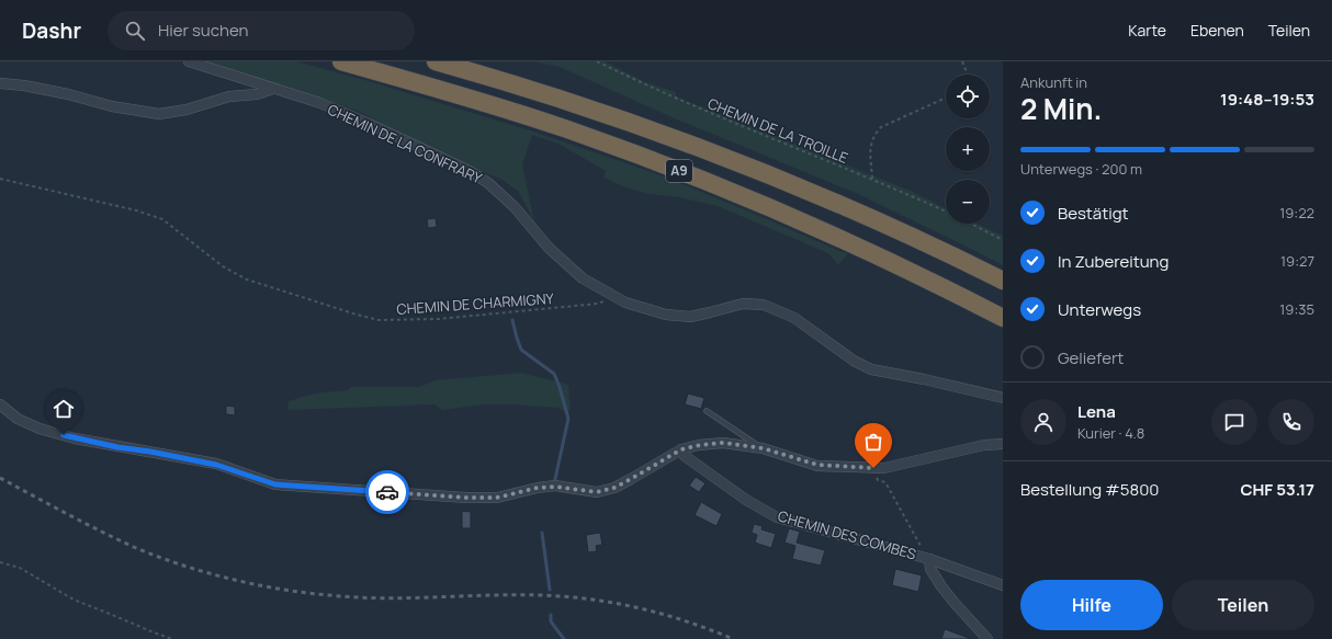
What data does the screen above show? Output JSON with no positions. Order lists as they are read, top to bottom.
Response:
{
  "streets": {
    "highway": ["A9"],
    "street": ["CHEMIN DE LA CONFRARY", "CHEMIN DES COMBES"],
    "path": ["CHEMIN DE LA TROILLE", "CHEMIN DE CHARMIGNY"]
  },
  "crossings": [
    ["CHEMIN DE LA CONFRARY", "CHEMIN DE CHARMIGNY"]
  ],
  "page": {
    "header": "Dashr",
    "search": "Hier suchen",
    "nav": ["Karte", "Ebenen", "Teilen"],
    "heading": ["2 Min.", "Ankunft in", "19:48–19:53"],
    "panel": [
      "Lena",
      "Kurier · 4.8",
      "Bestellung #5800",
      "CHF 53.17"
    ],
    "map_buttons": ["+", "−"],
    "bar": "Unterwegs · 200 m",
    "list": [
      ["Bestätigt", "19:22"],
      ["In Zubereitung", "19:27"],
      ["Unterwegs", "19:35"],
      "Geliefert"
    ],
    "buttons": ["Hilfe", "Teilen"]
  }
}
